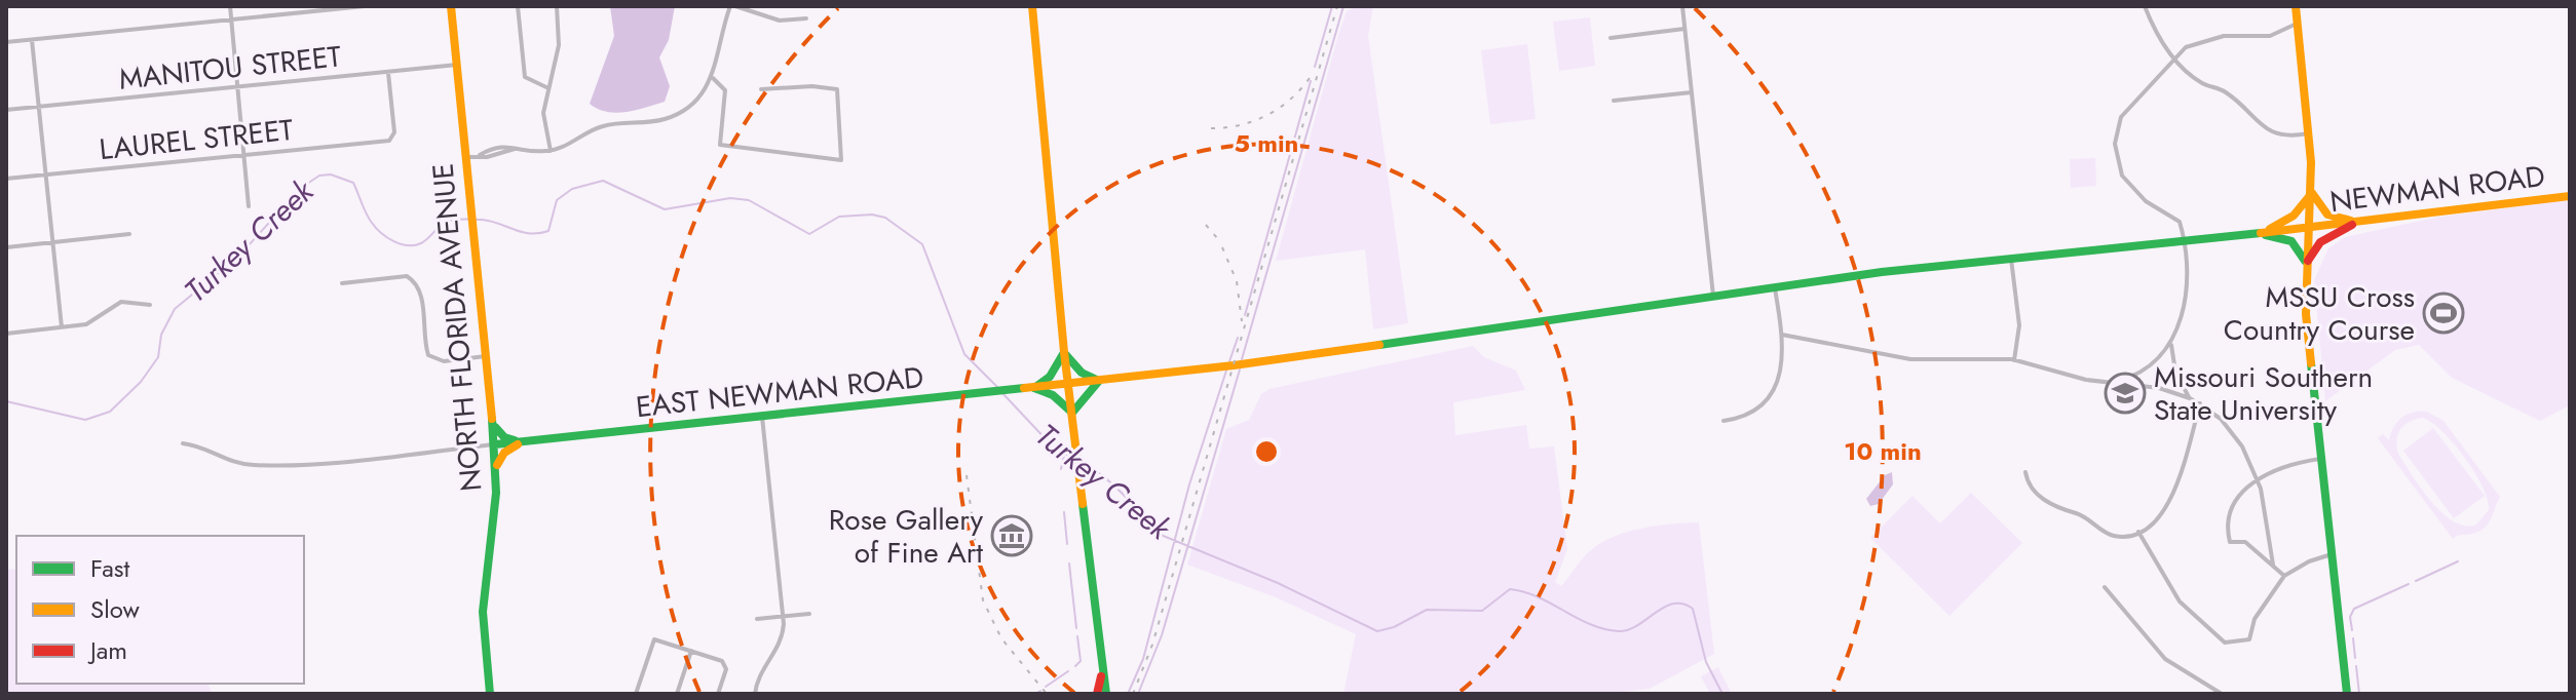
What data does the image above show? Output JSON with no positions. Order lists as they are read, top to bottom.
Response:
{
  "streets": {
    "main road": ["NEWMAN ROAD", "NORTH FLORIDA AVENUE", "EAST NEWMAN ROAD"],
    "street": ["MANITOU STREET", "LAUREL STREET"]
  },
  "crossings": [
    ["MANITOU STREET", "LAUREL STREET"],
    ["MANITOU STREET", "NORTH FLORIDA AVENUE"],
    ["NEWMAN ROAD", "EAST NEWMAN ROAD"],
    ["NORTH FLORIDA AVENUE", "EAST NEWMAN ROAD"]
  ],
  "water": ["Turkey Creek"],
  "places": {
    "sports": ["MSSU Cross Country Course"],
    "school or university": ["Missouri Southern State University"],
    "museum": ["Rose Gallery of Fine Art"]
  },
  "legend": ["Fast", "Slow", "Jam"],
  "rings": ["5 min", "10 min"]
}
